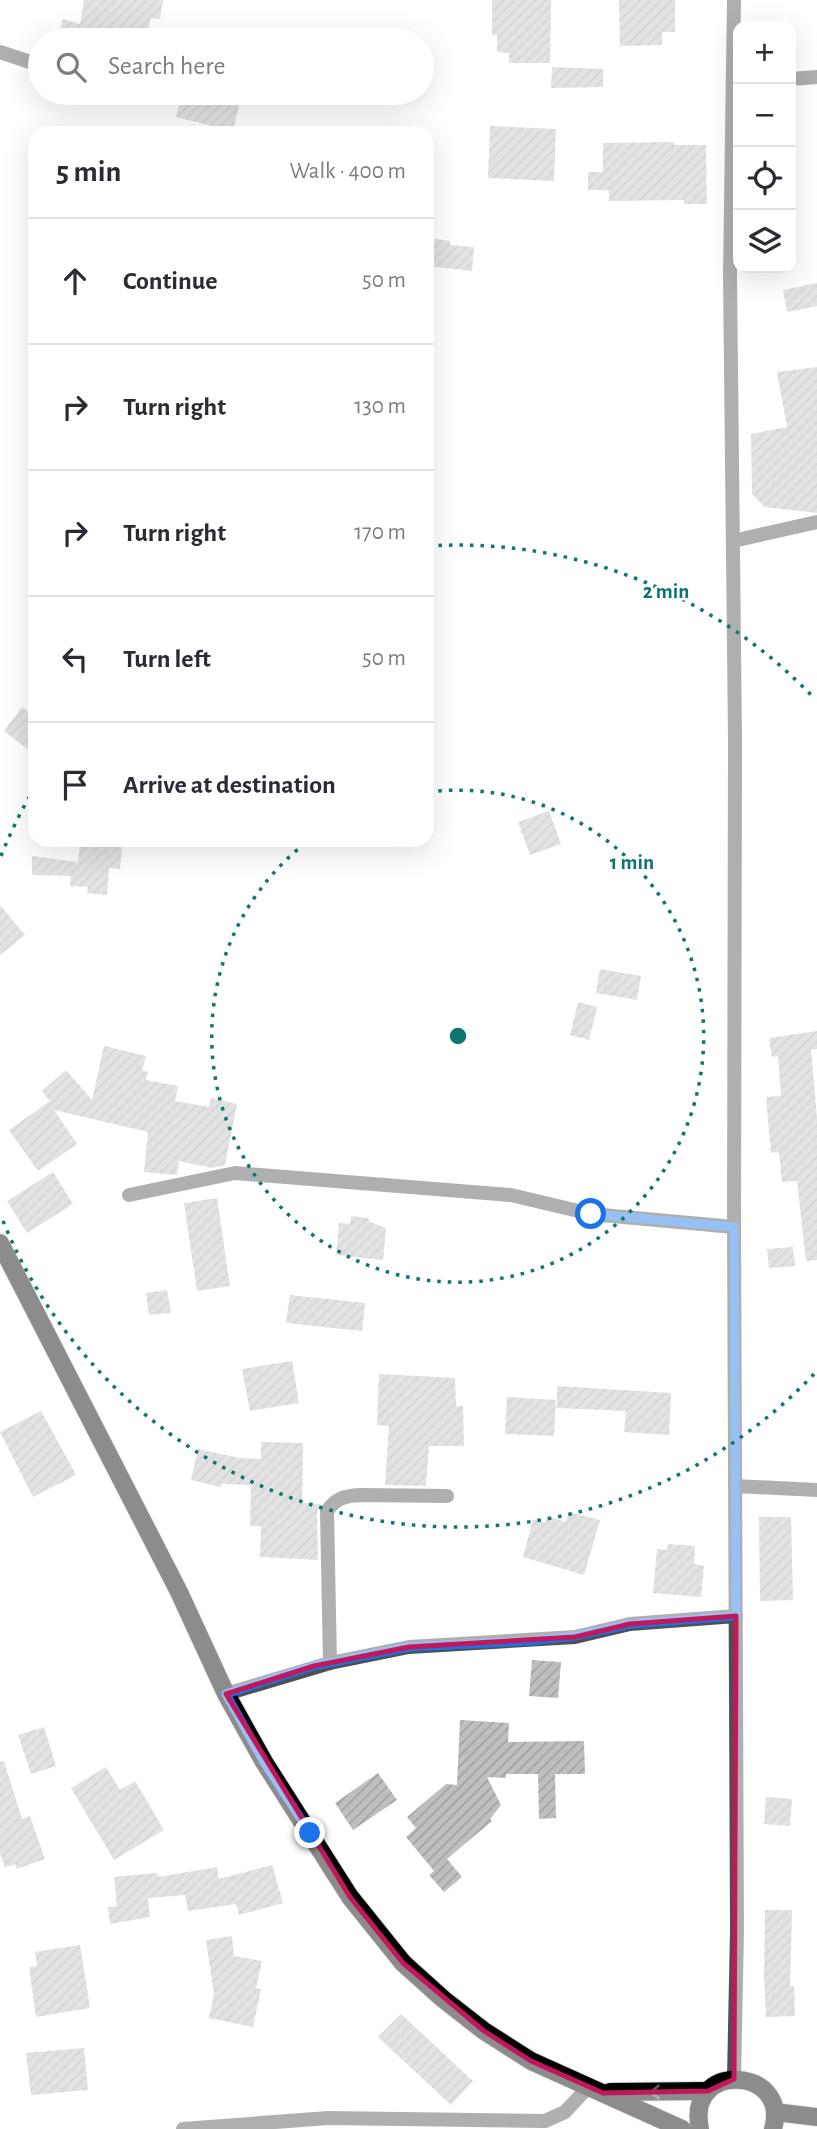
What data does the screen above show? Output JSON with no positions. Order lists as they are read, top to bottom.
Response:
{
  "page": {
    "map_buttons": ["+", "−"],
    "search": "Search here",
    "heading": ["5 min", "Walk · 400 m"],
    "list": [
      ["Continue", "50 m"],
      ["Turn right", "130 m"],
      ["Turn right", "170 m"],
      ["Turn left", "50 m"],
      "Arrive at destination"
    ]
  },
  "rings": ["2 min", "1 min"]
}
